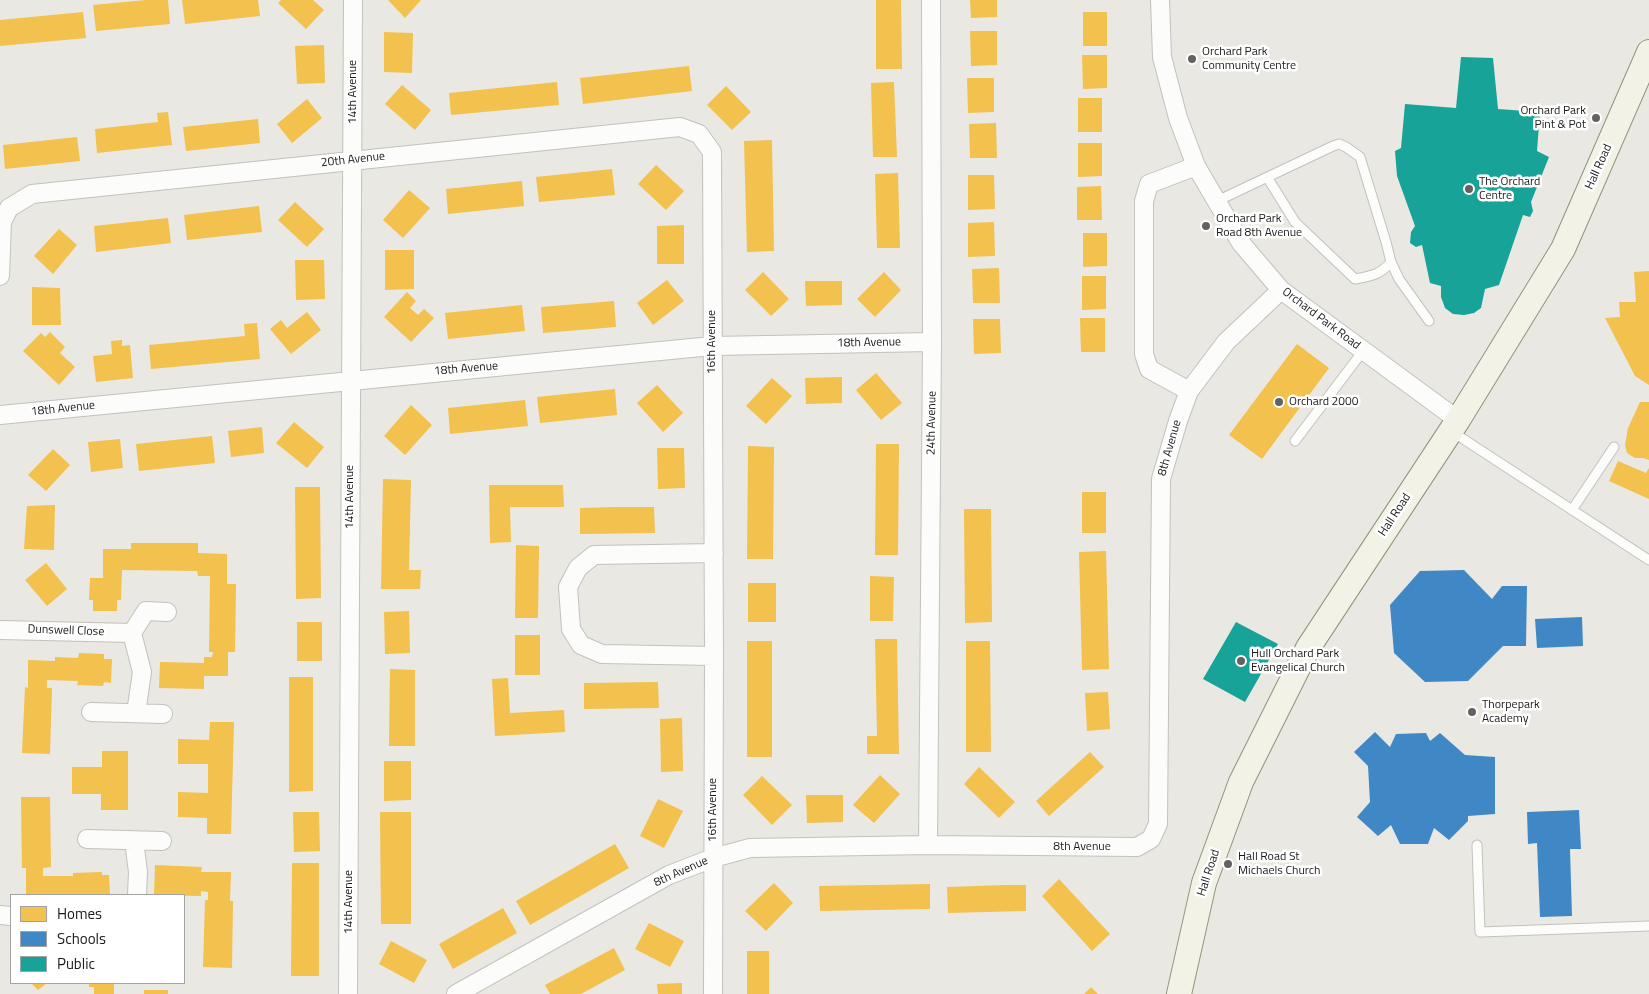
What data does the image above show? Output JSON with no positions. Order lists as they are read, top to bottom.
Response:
{
  "streets": {
    "street": [
      "14th Avenue",
      "20th Avenue",
      "Hall Road",
      "Orchard Park Road",
      "16th Avenue",
      "18th Avenue",
      "24th Avenue",
      "8th Avenue",
      "Dunswell Close"
    ]
  },
  "crossings": [
    ["14th Avenue", "20th Avenue"],
    ["14th Avenue", "18th Avenue"],
    ["20th Avenue", "16th Avenue"],
    ["Hall Road", "Orchard Park Road"],
    ["Orchard Park Road", "8th Avenue"],
    ["16th Avenue", "18th Avenue"],
    ["16th Avenue", "8th Avenue"],
    ["18th Avenue", "24th Avenue"],
    ["24th Avenue", "8th Avenue"]
  ],
  "places": [
    "Orchard Park Community Centre",
    "Orchard Park Pint & Pot",
    "The Orchard Centre",
    "Orchard Park Road 8th Avenue",
    "Orchard 2000",
    "Hull Orchard Park Evangelical Church",
    "Thorpepark Academy",
    "Hall Road St Michaels Church"
  ],
  "legend": ["Homes", "Schools", "Public"]
}
